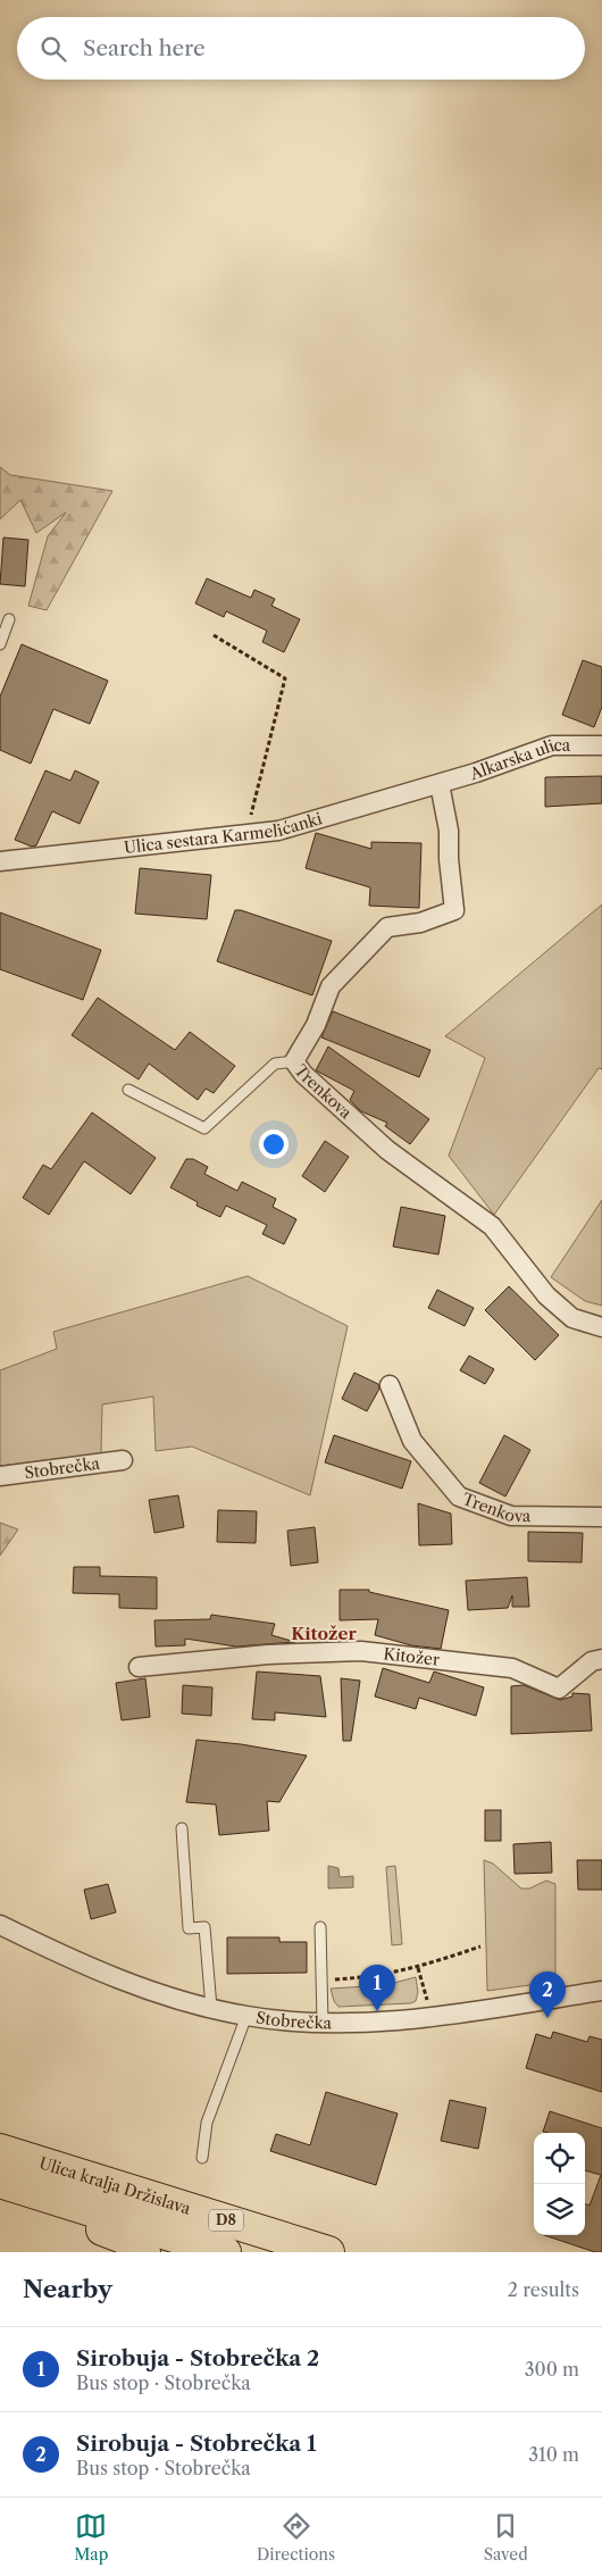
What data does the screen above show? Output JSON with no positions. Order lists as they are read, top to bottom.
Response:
{
  "streets": {
    "highway": ["Ulica kralja Držislava", "D8"],
    "street": [
      "Alkarska ulica",
      "Ulica sestara Karmelićanki",
      "Trenkova",
      "Stobrečka",
      "Kitožer"
    ]
  },
  "crossings": [
    ["Alkarska ulica", "Ulica sestara Karmelićanki"],
    ["Alkarska ulica", "Trenkova"],
    ["Ulica sestara Karmelićanki", "Trenkova"]
  ],
  "districts": ["Kitožer"],
  "page": {
    "search": "Search here",
    "pins": ["1", "2"],
    "heading": ["Nearby", "2 results"],
    "list": [
      {
        "mark": "1",
        "name": "Sirobuja - Stobrečka 2",
        "note": "Bus stop · Stobrečka",
        "value": "300 m"
      },
      {
        "mark": "2",
        "name": "Sirobuja - Stobrečka 1",
        "note": "Bus stop · Stobrečka",
        "value": "310 m"
      }
    ],
    "nav": ["Map", "Directions", "Saved"]
  }
}
